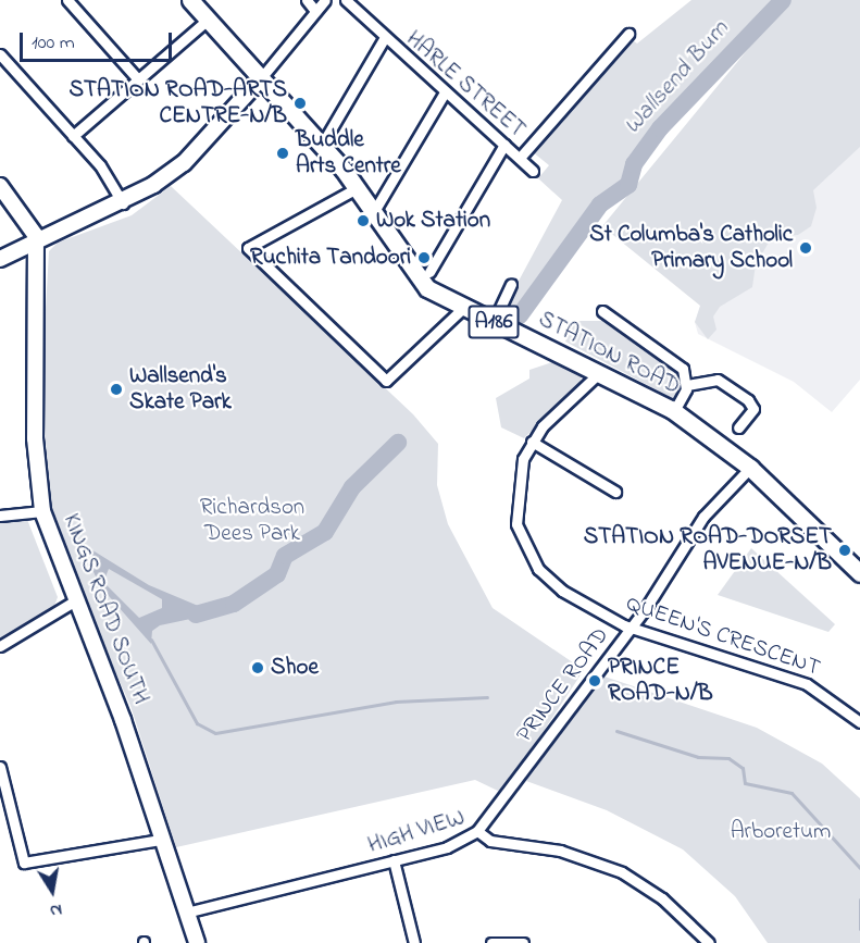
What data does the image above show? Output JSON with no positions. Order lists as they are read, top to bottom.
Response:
{
  "streets": {
    "main road": ["A186", "STATION ROAD"],
    "street": [
      "HARLE STREET",
      "KINGS ROAD SOUTH",
      "QUEEN'S CRESCENT",
      "PRINCE ROAD",
      "HIGH VIEW"
    ]
  },
  "crossings": [
    ["STATION ROAD", "QUEEN'S CRESCENT"],
    ["STATION ROAD", "PRINCE ROAD"],
    ["KINGS ROAD SOUTH", "HIGH VIEW"],
    ["QUEEN'S CRESCENT", "PRINCE ROAD"],
    ["PRINCE ROAD", "HIGH VIEW"]
  ],
  "water": ["Wallsend Burn"],
  "parks": ["Richardson Dees Park", "Arboretum"],
  "places": [
    "STATION ROAD-ARTS CENTRE-N/B",
    "Buddle Arts Centre",
    "Wok Station",
    "St Columba's Catholic Primary School",
    "Ruchita Tandoori",
    "Wallsend's Skate Park",
    "STATION ROAD-DORSET AVENUE-N/B",
    "Shoe",
    "PRINCE ROAD-N/B"
  ],
  "scale_bar": "100 m",
  "north": "bottom"
}
